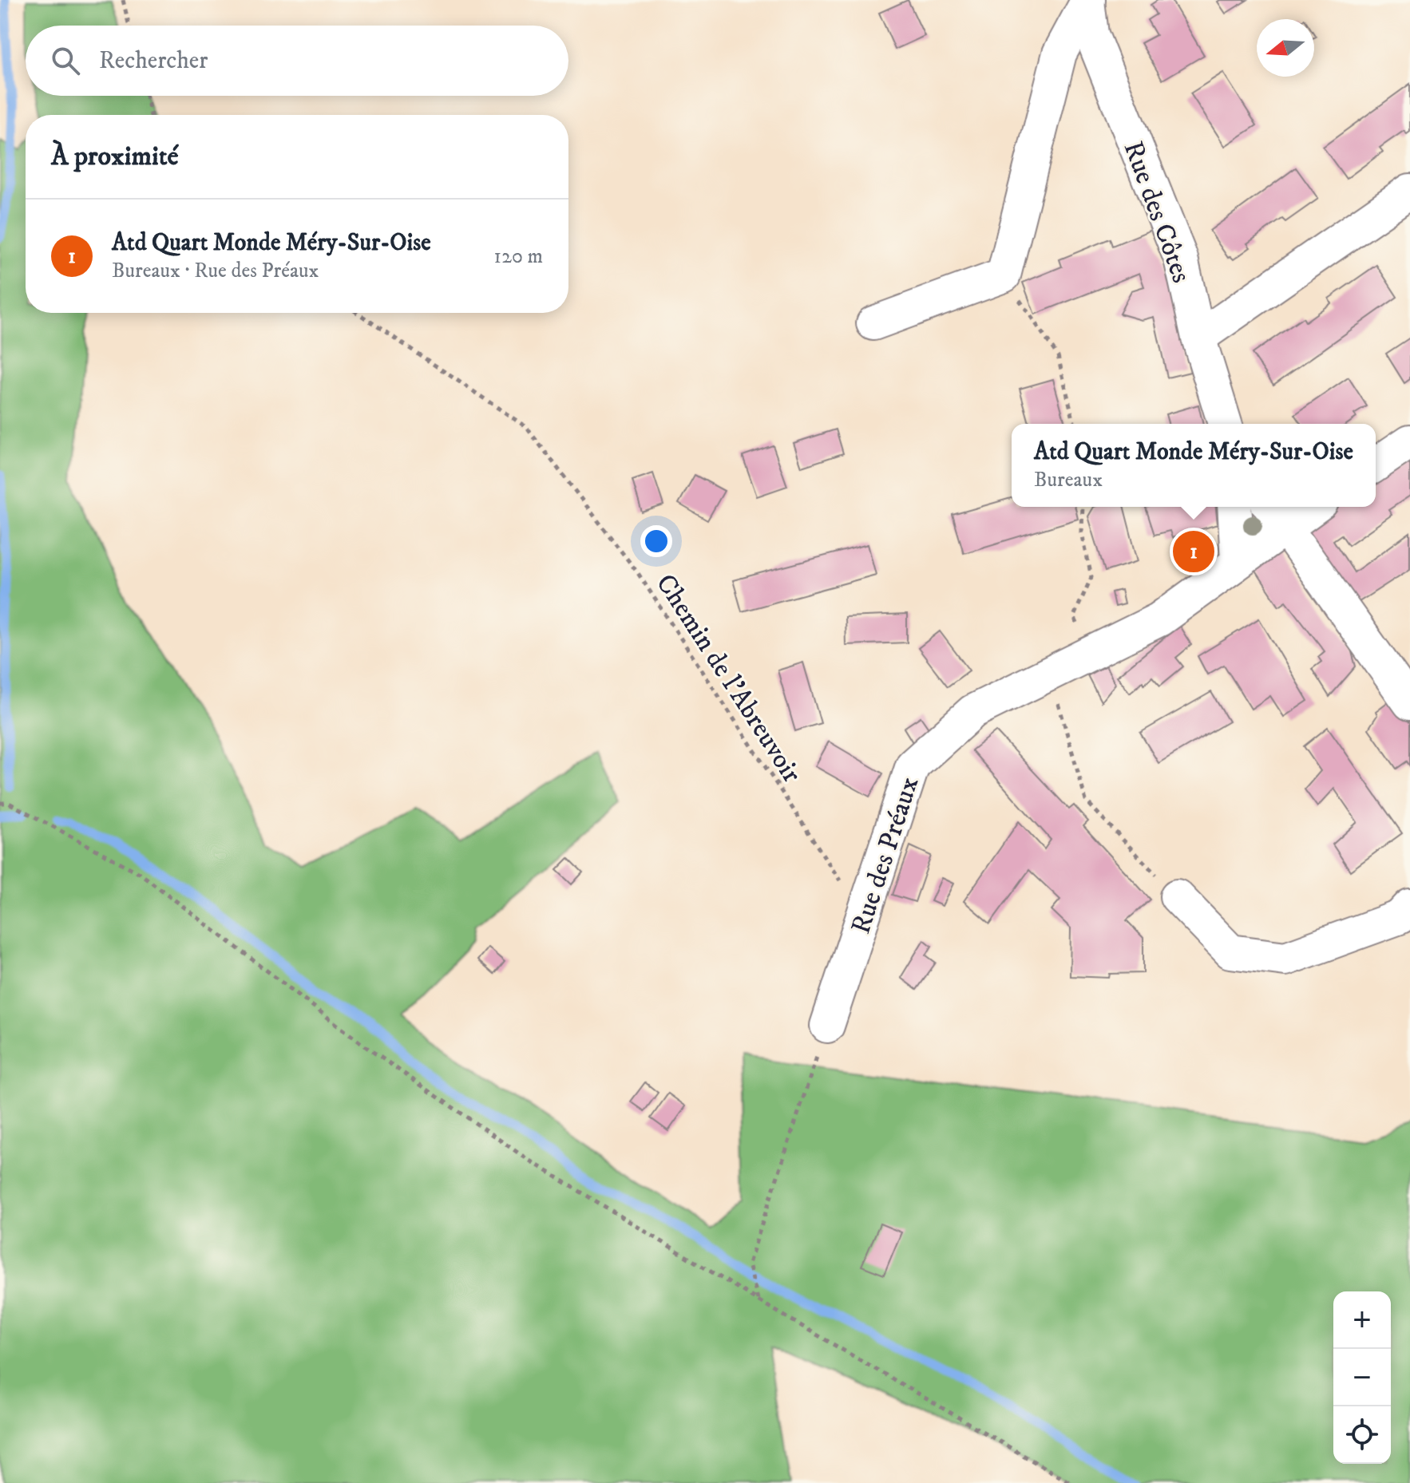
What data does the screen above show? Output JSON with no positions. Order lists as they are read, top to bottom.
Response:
{
  "streets": {
    "street": ["Rue des Côtes", "Rue des Préaux"],
    "path": ["Chemin de l'Abreuvoir"]
  },
  "crossings": [
    ["Chemin de l'Abreuvoir", "Rue des Préaux"]
  ],
  "north": "left",
  "page": {
    "search": "Rechercher",
    "heading": "À proximité",
    "list": [
      {
        "mark": "1",
        "name": "Atd Quart Monde Méry-Sur-Oise",
        "note": "Bureaux · Rue des Préaux",
        "value": "120 m"
      }
    ],
    "popup": ["Atd Quart Monde Méry-Sur-Oise", "Bureaux"],
    "pins": "1",
    "map_buttons": ["+", "−"]
  }
}
